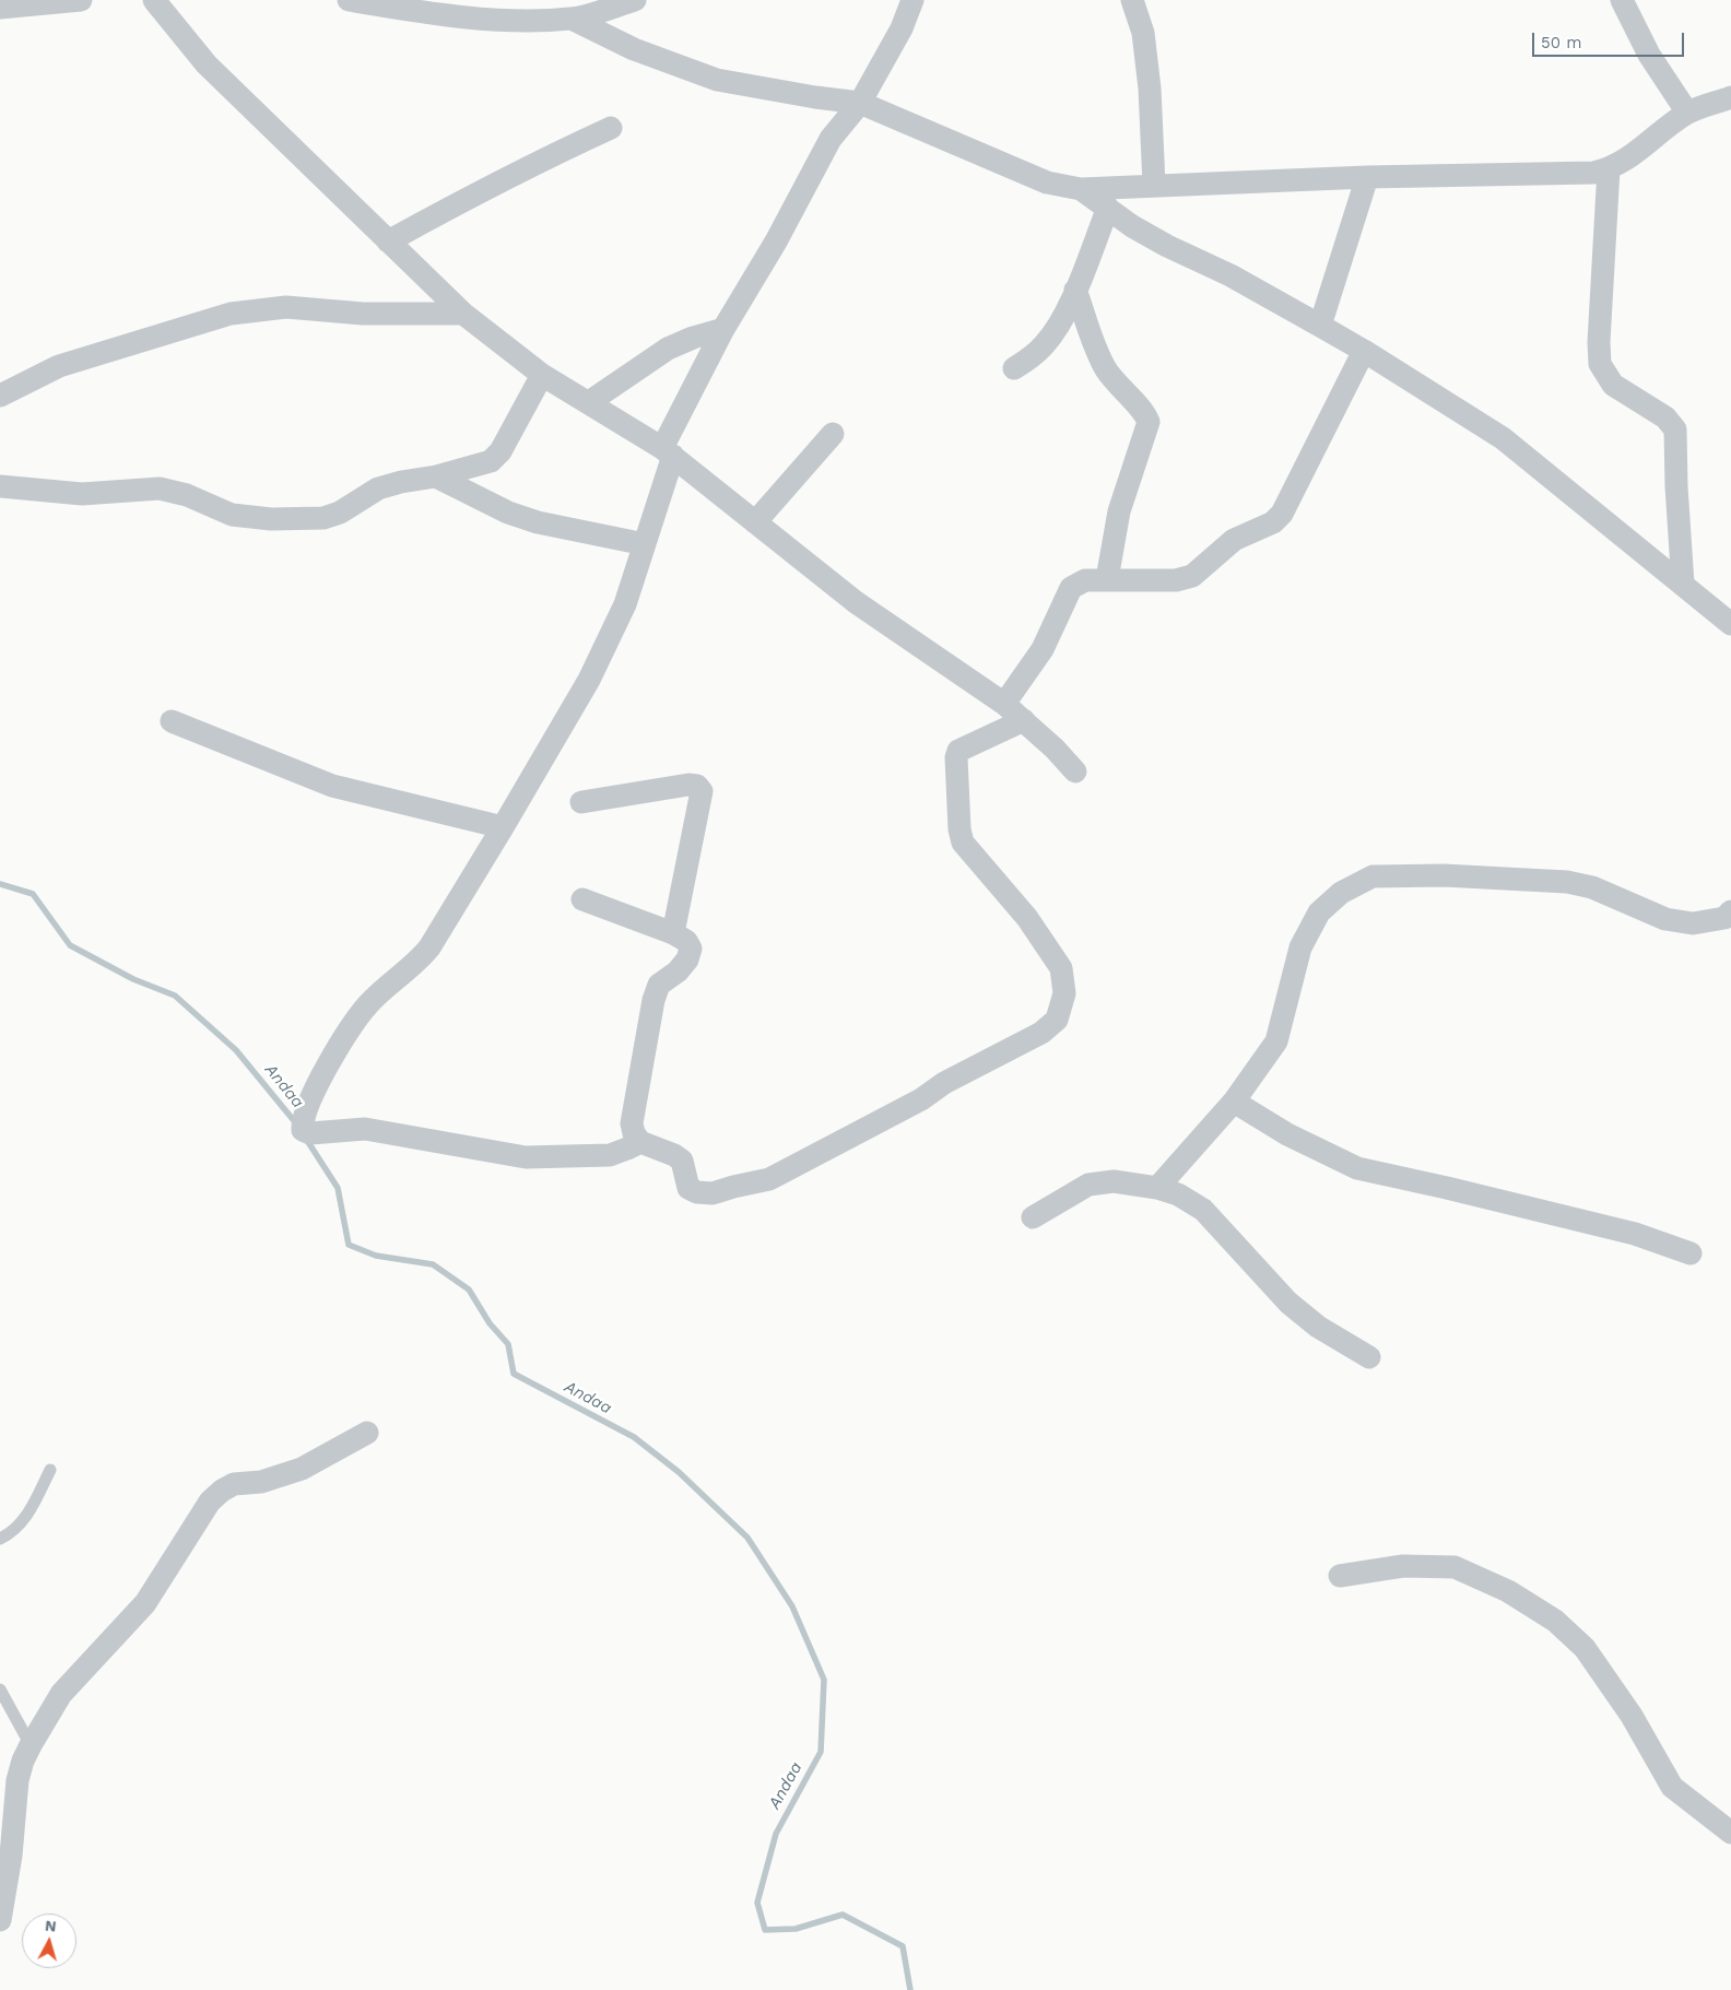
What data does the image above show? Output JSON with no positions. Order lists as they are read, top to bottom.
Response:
{
  "water": ["Andaa"],
  "scale_bar": "50 m",
  "north": "top"
}
